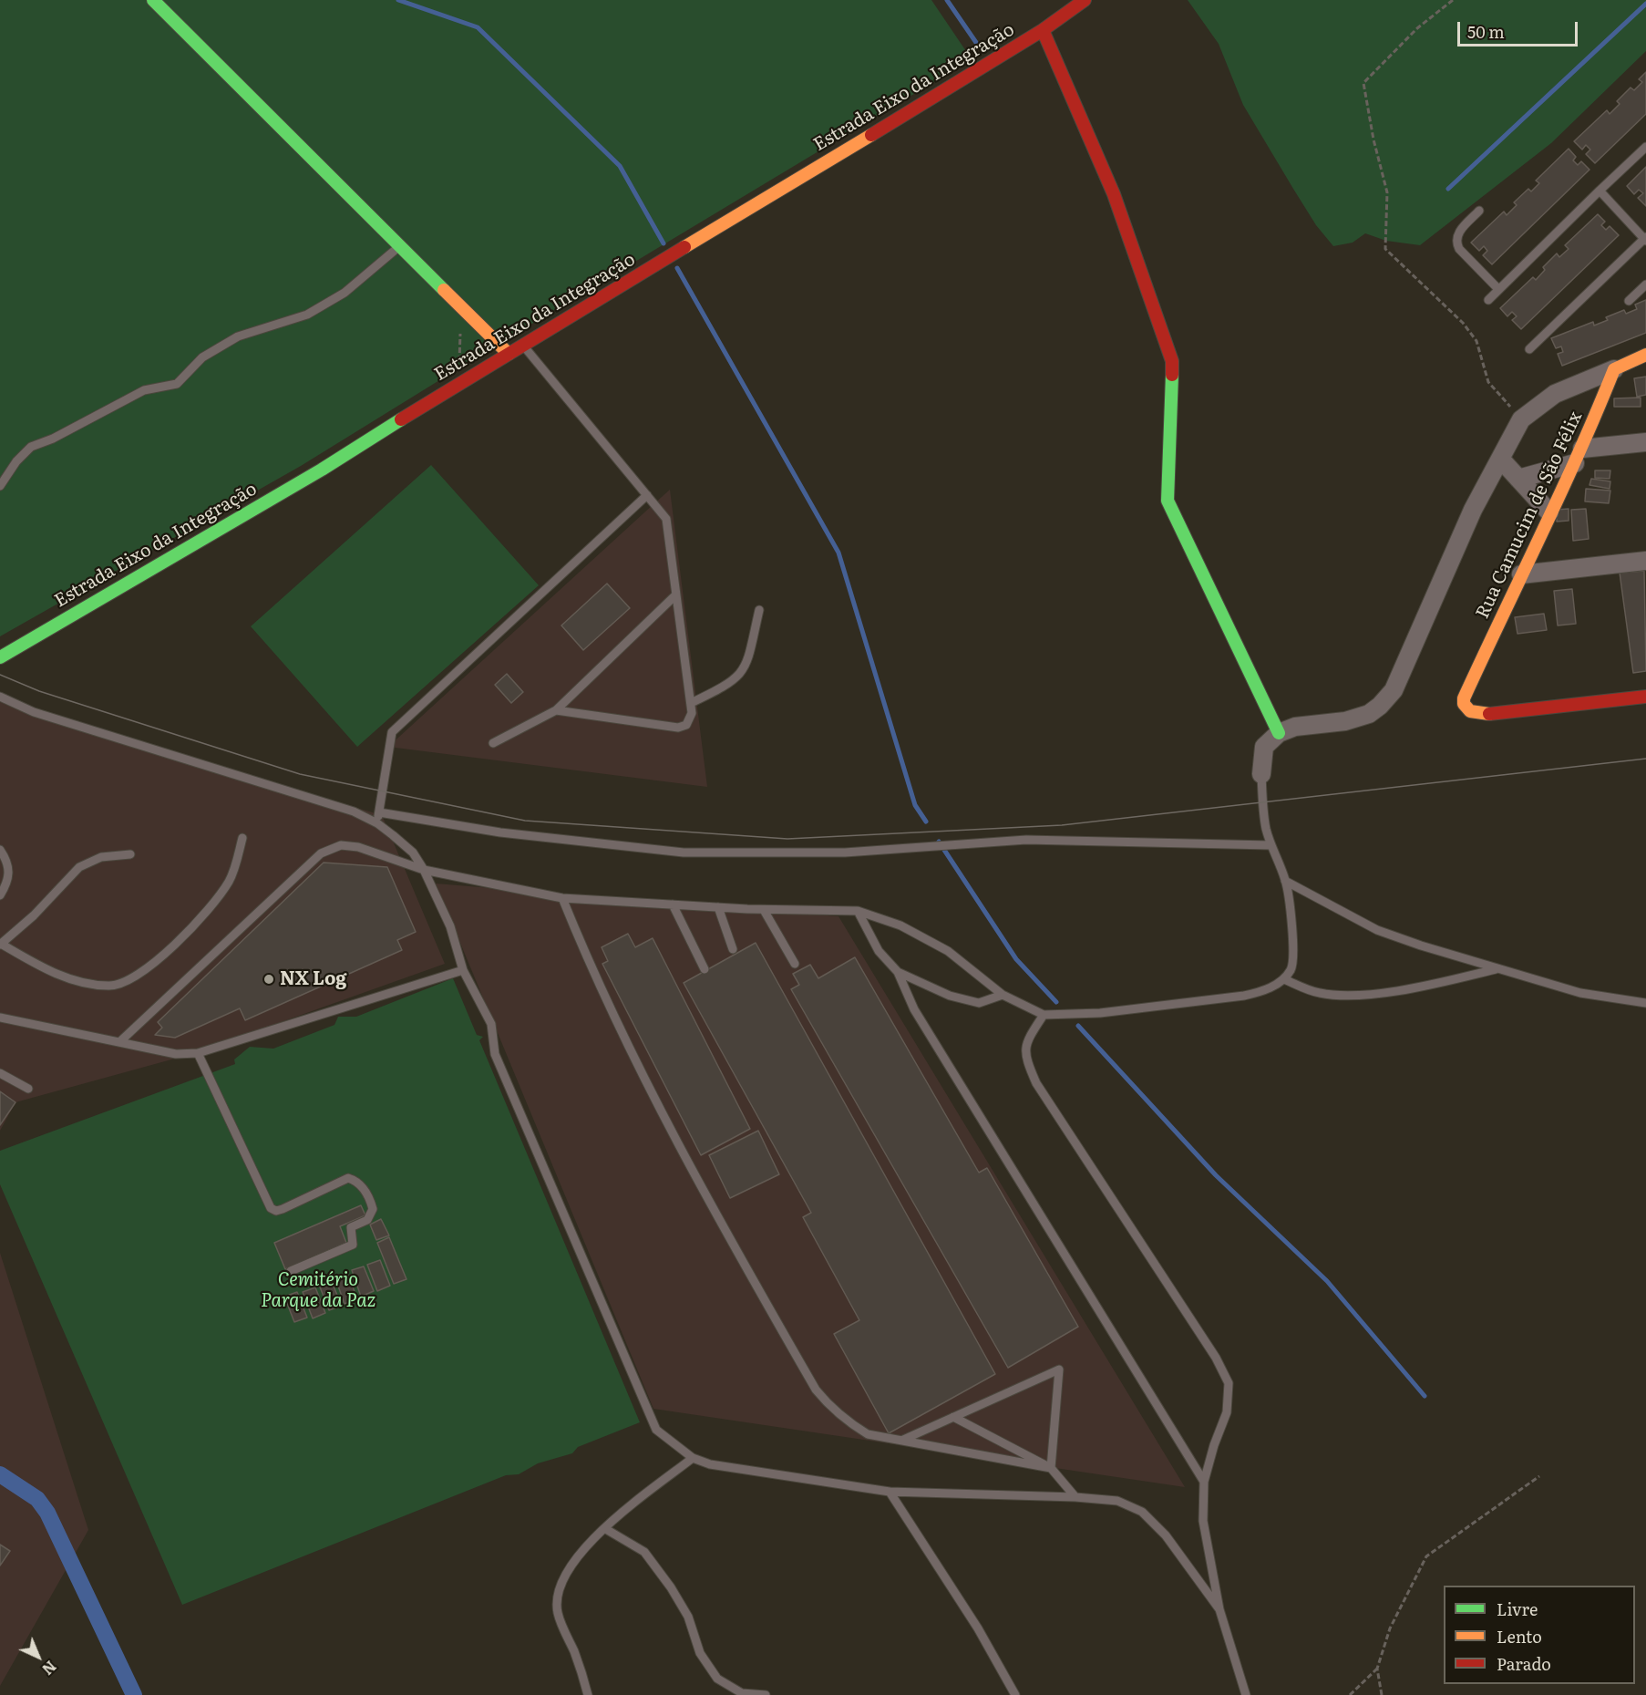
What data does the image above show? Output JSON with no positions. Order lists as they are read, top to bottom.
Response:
{
  "streets": {
    "street": ["Estrada Eixo da Integração", "Rua Camucim de São Félix"]
  },
  "parks": ["Cemitério Parque da Paz"],
  "places": ["NX Log"],
  "legend": ["Livre", "Lento", "Parado"],
  "scale_bar": "50 m",
  "north": "bottom right"
}
